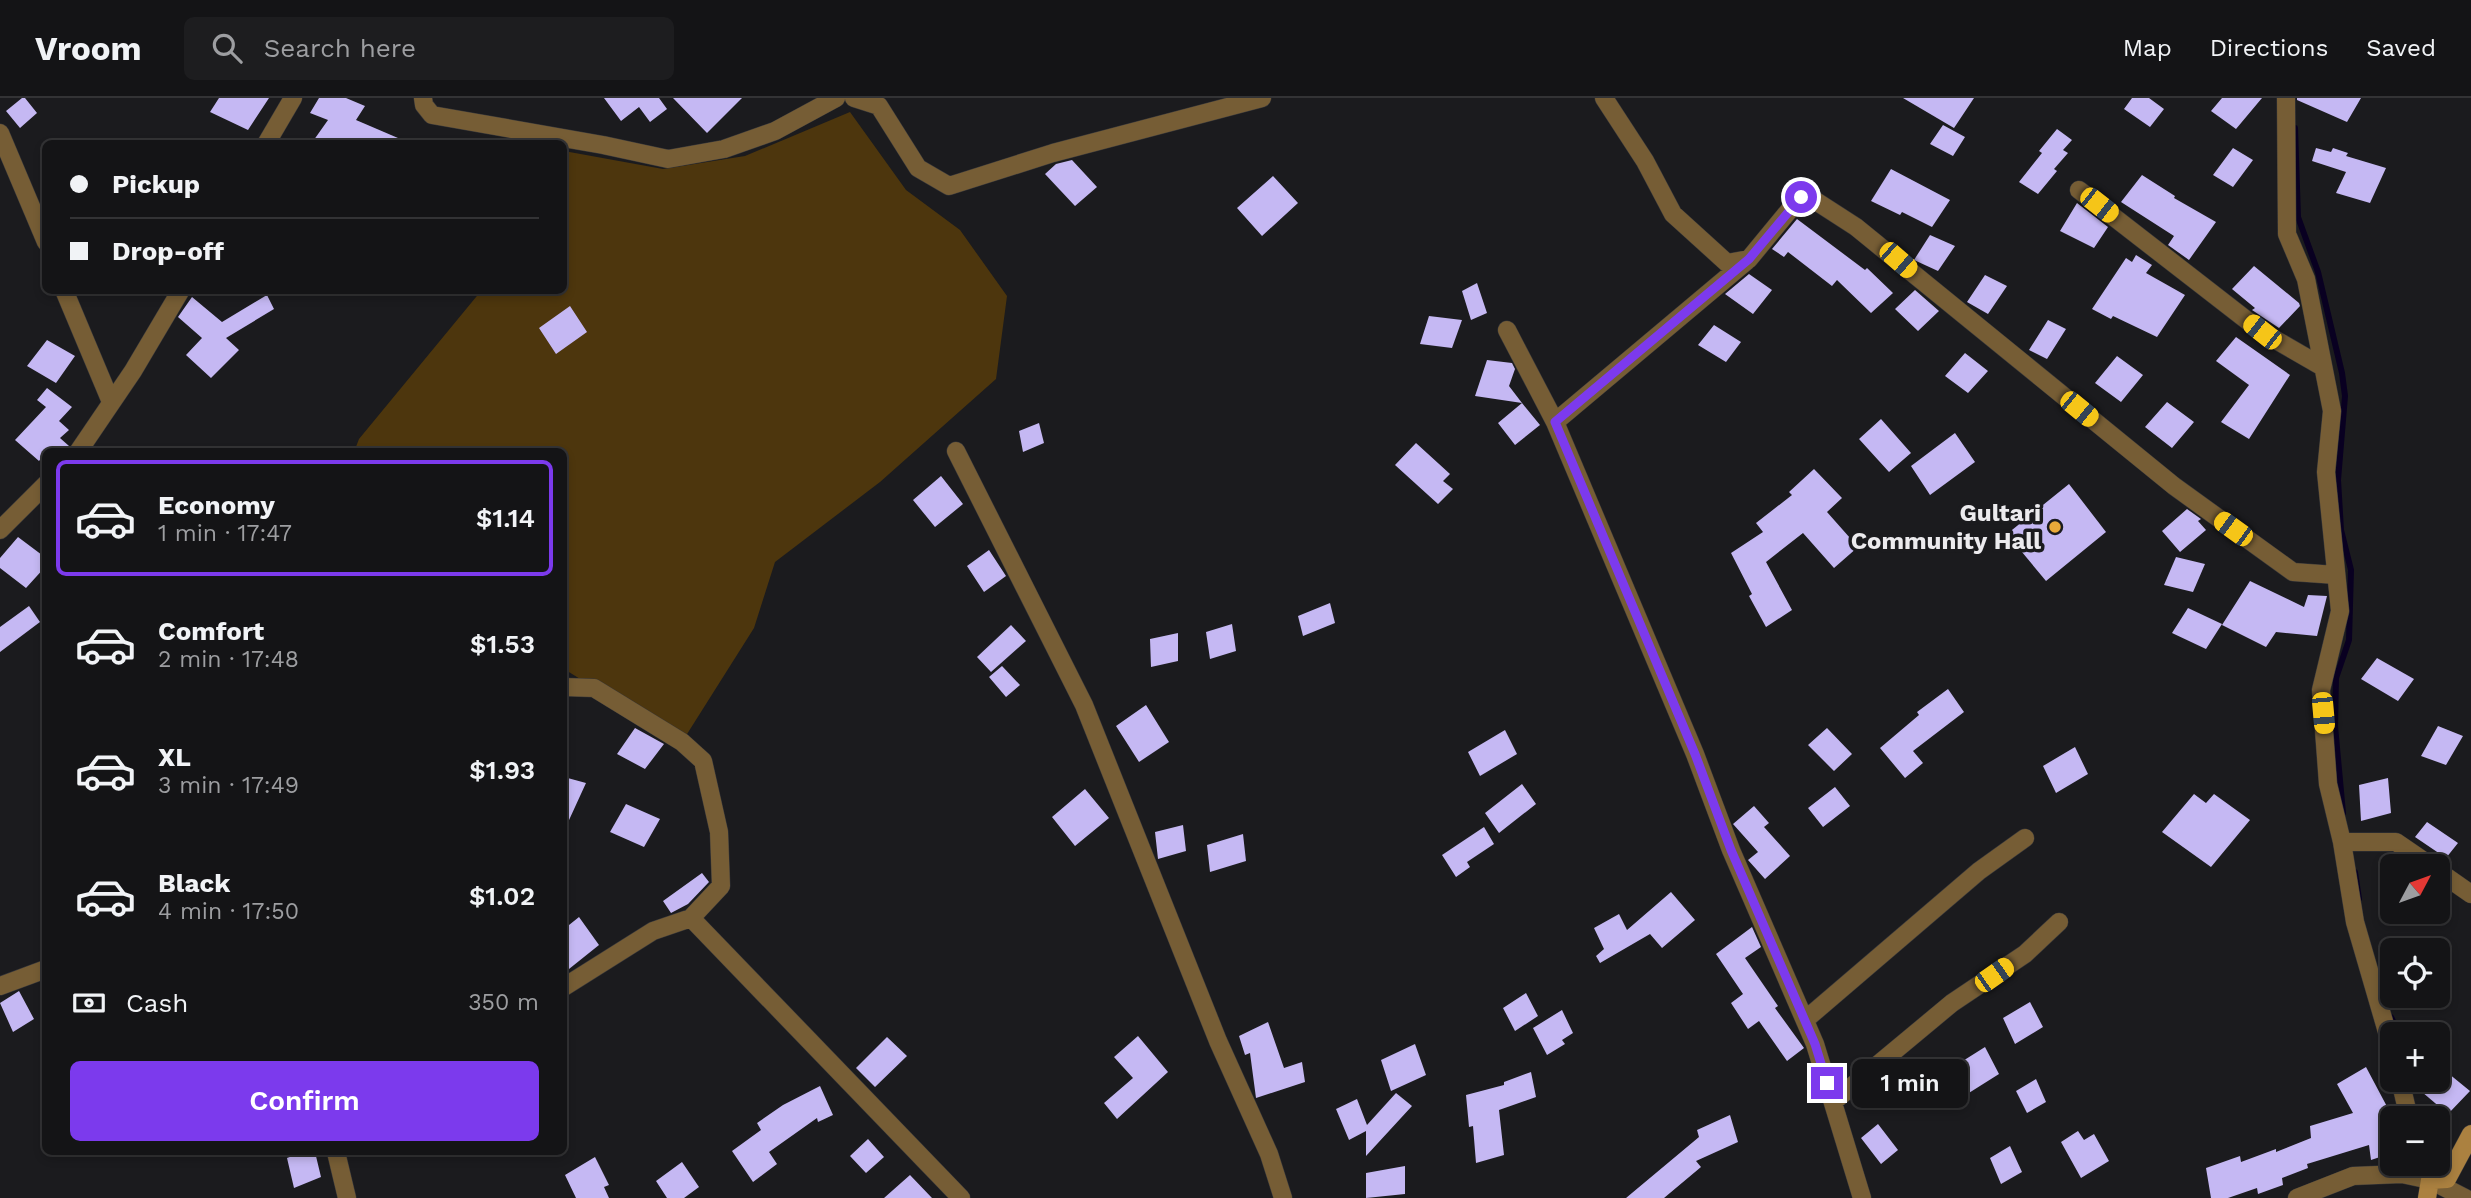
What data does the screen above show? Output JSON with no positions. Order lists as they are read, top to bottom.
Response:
{
  "places": ["Gultari Community Hall"],
  "north": "top right",
  "page": {
    "header": "Vroom",
    "search": "Search here",
    "nav": ["Map", "Directions", "Saved"],
    "banner": ["Pickup", "Drop-off"],
    "list": [
      {
        "name": "Economy",
        "note": "1 min · 17:47",
        "value": "$1.14"
      },
      {
        "name": "Comfort",
        "note": "2 min · 17:48",
        "value": "$1.53"
      },
      {
        "name": "XL",
        "note": "3 min · 17:49",
        "value": "$1.93"
      },
      {
        "name": "Black",
        "note": "4 min · 17:50",
        "value": "$1.02"
      }
    ],
    "map_buttons": ["+", "−"],
    "pay": ["Cash", "350 m"],
    "buttons": "Confirm",
    "bubble": "1 min"
  }
}
